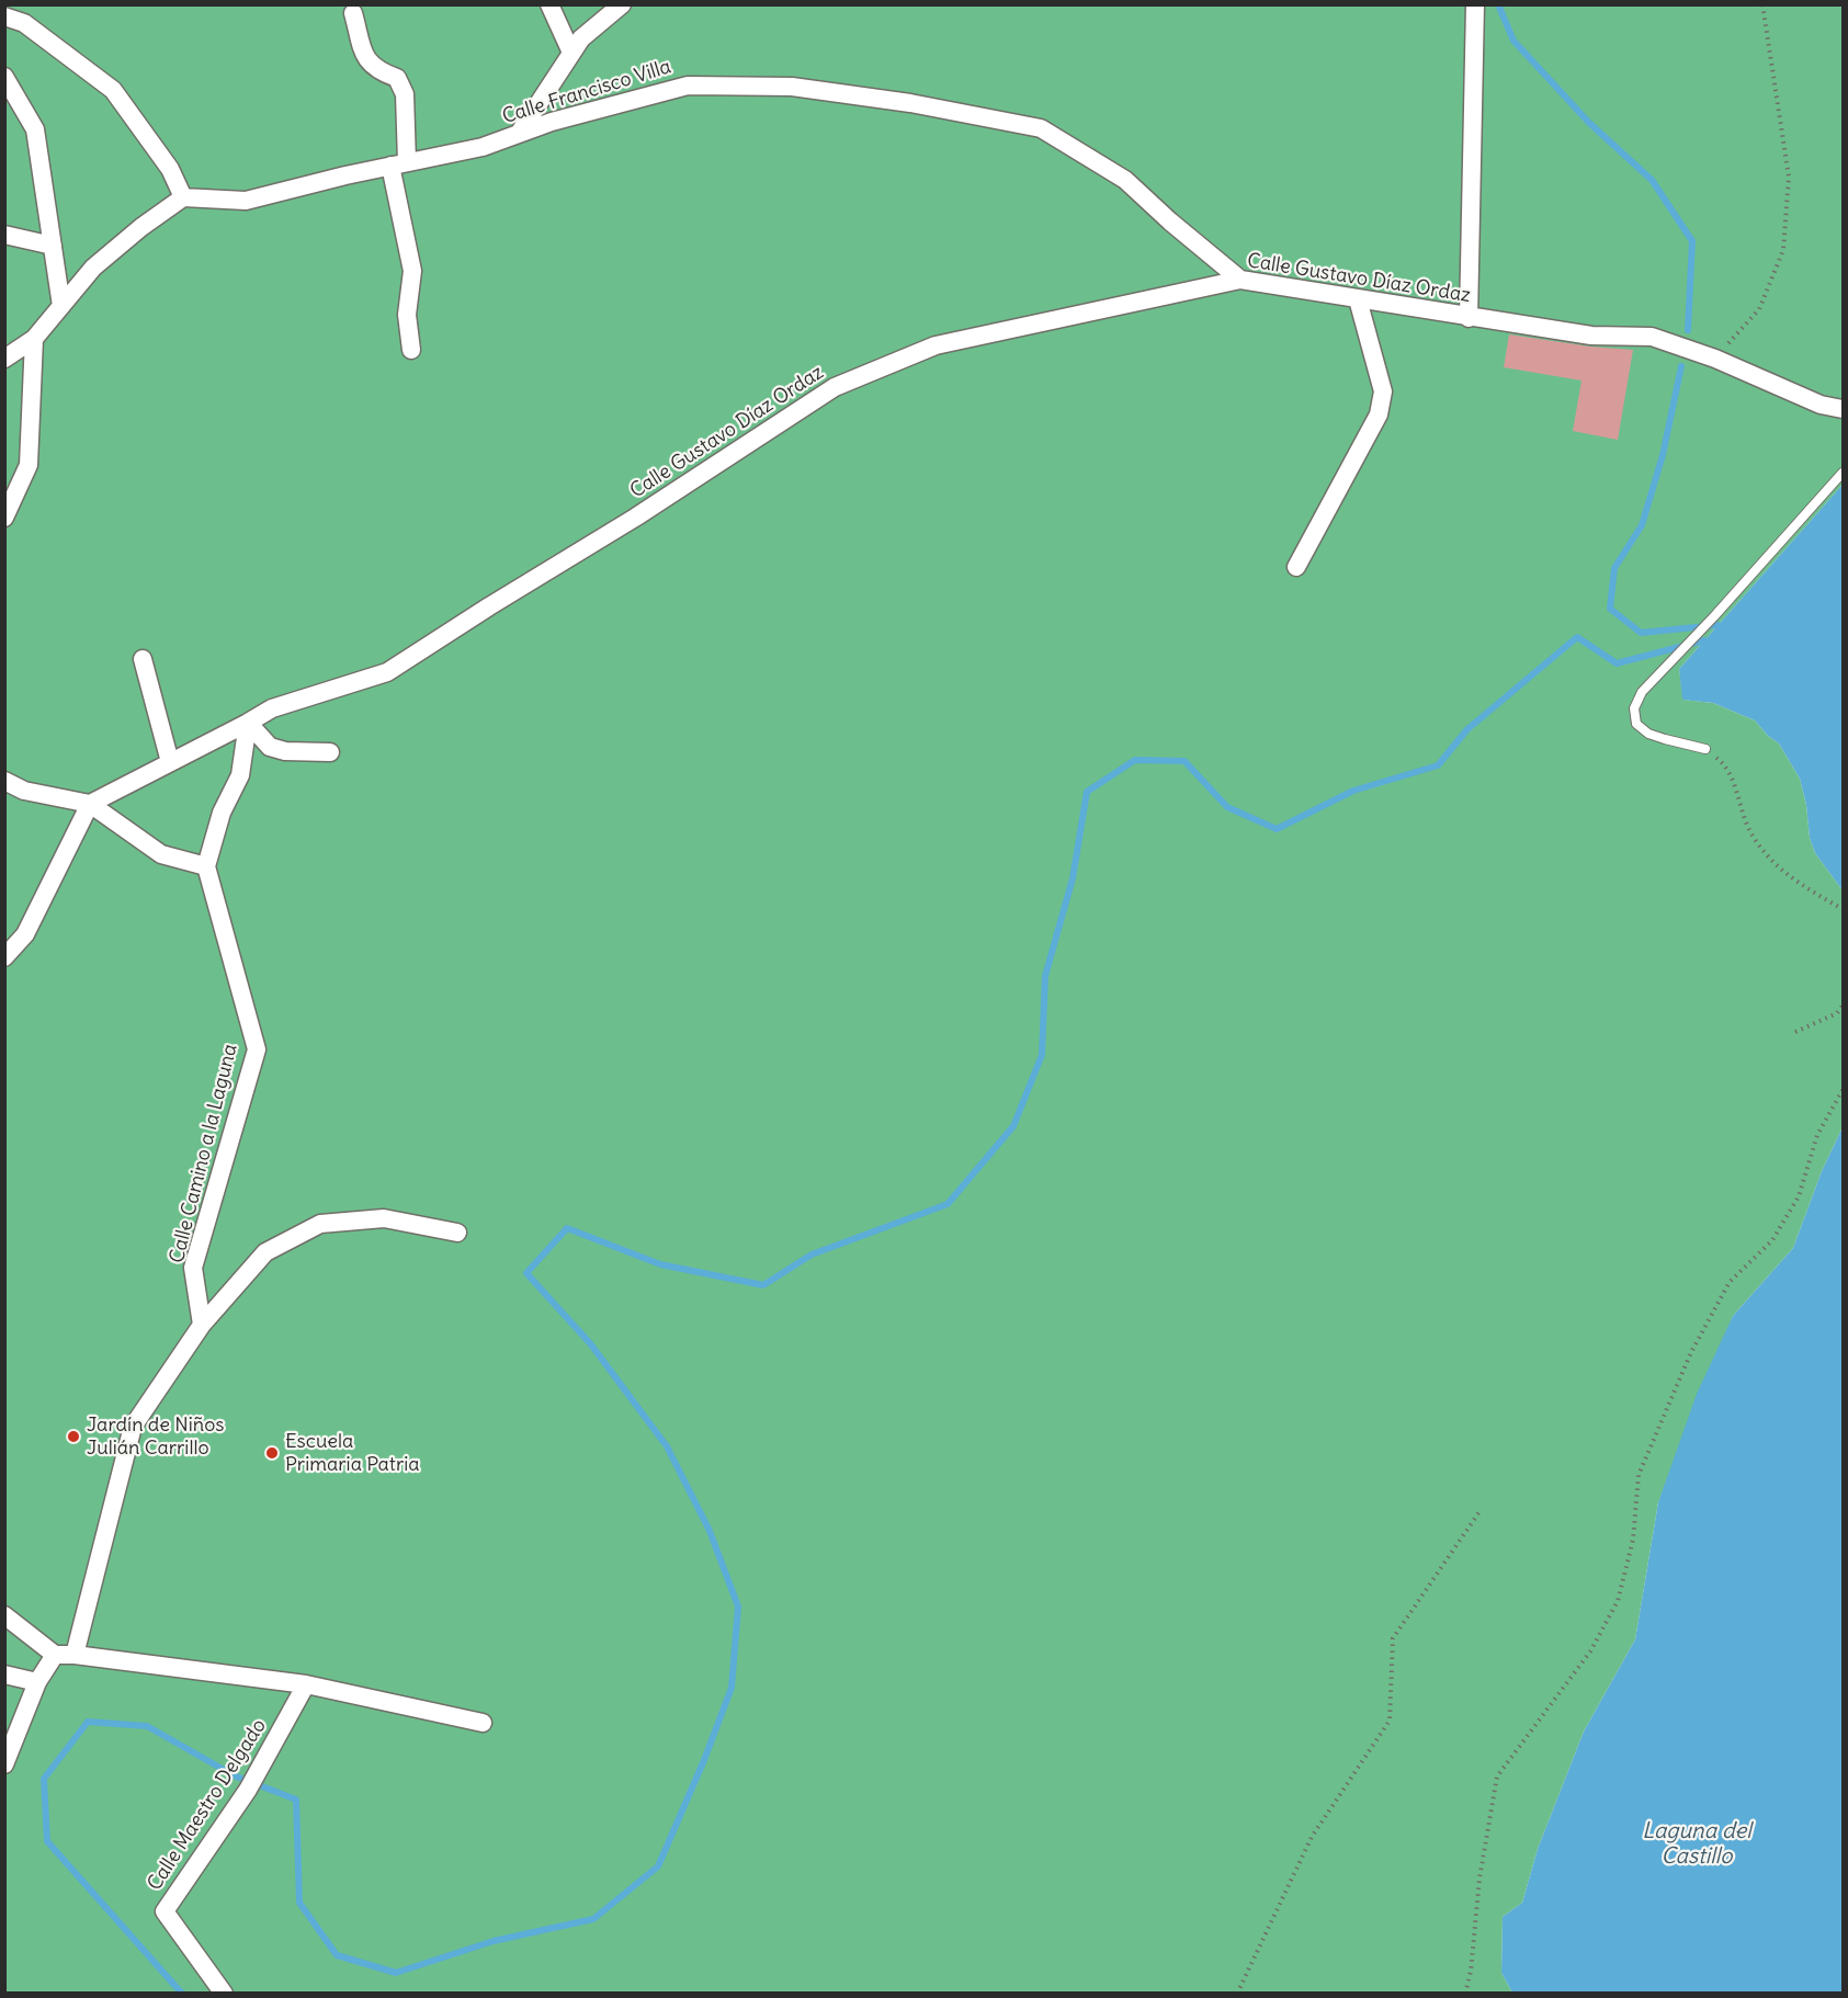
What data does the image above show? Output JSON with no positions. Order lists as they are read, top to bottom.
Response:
{
  "streets": {
    "street": [
      "Calle Francisco Villa",
      "Calle Gustavo Díaz Ordaz",
      "Calle Camino a la Laguna",
      "Calle Maestro Delgado"
    ]
  },
  "crossings": [
    ["Calle Francisco Villa", "Calle Gustavo Díaz Ordaz"]
  ],
  "water": ["Laguna del Castillo"],
  "places": ["Jardín de Niños Julián Carrillo", "Escuela Primaria Patria"]
}
